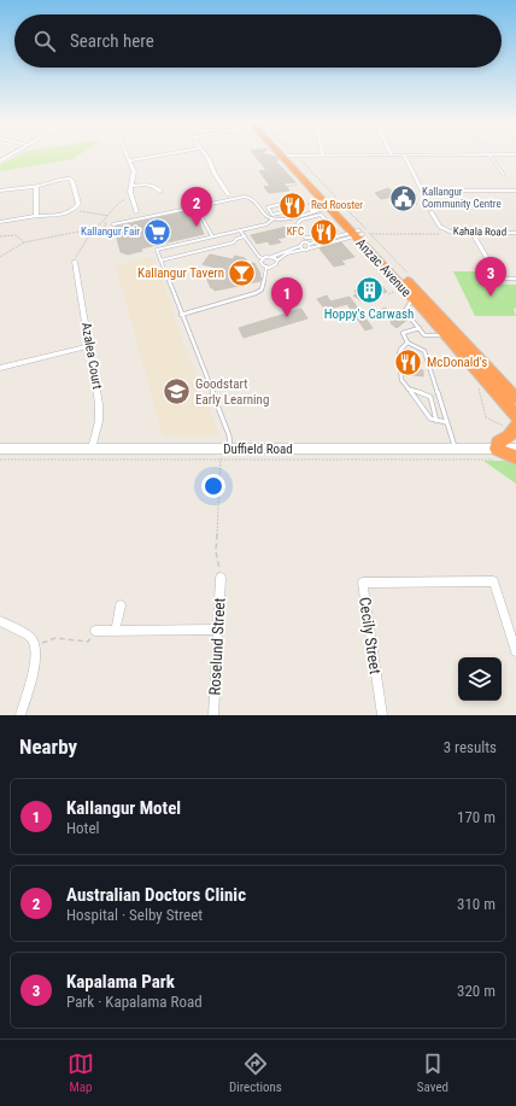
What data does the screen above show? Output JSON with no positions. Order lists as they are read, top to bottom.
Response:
{
  "streets": {
    "highway": ["Anzac Avenue"],
    "street": [
      "Kahala Road",
      "Azalea Court",
      "Duffield Road",
      "Cecily Street",
      "Roselund Street"
    ]
  },
  "crossings": [
    ["Azalea Court", "Duffield Road"]
  ],
  "places": {
    "public building": ["Kallangur Community Centre"],
    "restaurant": ["Red Rooster", "KFC", "McDonald's"],
    "supermarket": ["Kallangur Fair"],
    "bar": ["Kallangur Tavern"],
    "building": ["Hoppy's Carwash"],
    "school or university": ["Goodstart Early Learning"]
  },
  "page": {
    "search": "Search here",
    "pins": ["2", "3", "1"],
    "heading": ["Nearby", "3 results"],
    "list": [
      {
        "mark": "1",
        "name": "Kallangur Motel",
        "note": "Hotel",
        "value": "170 m"
      },
      {
        "mark": "2",
        "name": "Australian Doctors Clinic",
        "note": "Hospital · Selby Street",
        "value": "310 m"
      },
      {
        "mark": "3",
        "name": "Kapalama Park",
        "note": "Park · Kapalama Road",
        "value": "320 m"
      }
    ],
    "nav": ["Map", "Directions", "Saved"]
  }
}
